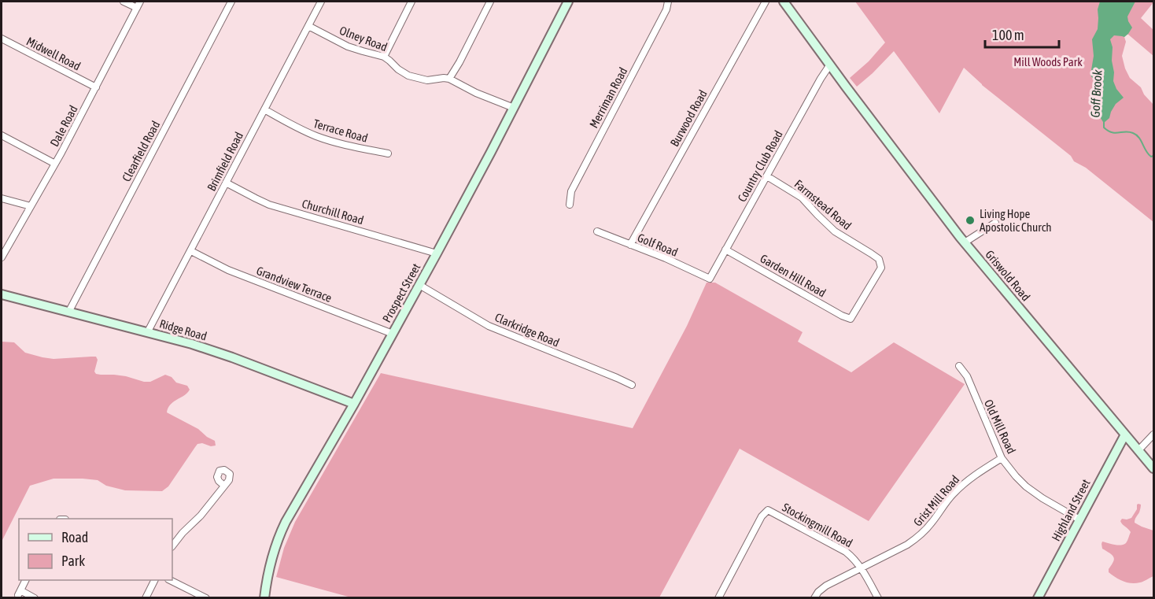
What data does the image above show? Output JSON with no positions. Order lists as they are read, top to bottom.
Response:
{
  "streets": {
    "street": [
      "Olney Road",
      "Midwell Road",
      "Merriman Road",
      "Burwood Road",
      "Dale Road",
      "Terrace Road",
      "Clearfield Road",
      "Brimfield Road",
      "Country Club Road",
      "Farmstead Road",
      "Churchill Road",
      "Golf Road",
      "Garden Hill Road",
      "Griswold Road",
      "Grandview Terrace",
      "Prospect Street",
      "Ridge Road",
      "Clarkridge Road",
      "Old Mill Road",
      "Grist Mill Road",
      "Highland Street",
      "Stockingmill Road"
    ]
  },
  "crossings": [
    ["Olney Road", "Brimfield Road"],
    ["Midwell Road", "Dale Road"],
    ["Burwood Road", "Golf Road"],
    ["Terrace Road", "Brimfield Road"],
    ["Clearfield Road", "Ridge Road"],
    ["Brimfield Road", "Churchill Road"],
    ["Brimfield Road", "Grandview Terrace"],
    ["Brimfield Road", "Ridge Road"],
    ["Country Club Road", "Farmstead Road"],
    ["Country Club Road", "Golf Road"],
    ["Country Club Road", "Garden Hill Road"],
    ["Country Club Road", "Griswold Road"],
    ["Farmstead Road", "Garden Hill Road"],
    ["Churchill Road", "Prospect Street"],
    ["Griswold Road", "Highland Street"],
    ["Grandview Terrace", "Prospect Street"],
    ["Prospect Street", "Ridge Road"],
    ["Prospect Street", "Clarkridge Road"],
    ["Old Mill Road", "Grist Mill Road"],
    ["Old Mill Road", "Highland Street"],
    ["Grist Mill Road", "Stockingmill Road"]
  ],
  "water": ["Goff Brook"],
  "parks": ["Mill Woods Park"],
  "places": ["Living Hope Apostolic Church"],
  "legend": ["Road", "Park"],
  "scale_bar": "100 m"
}
